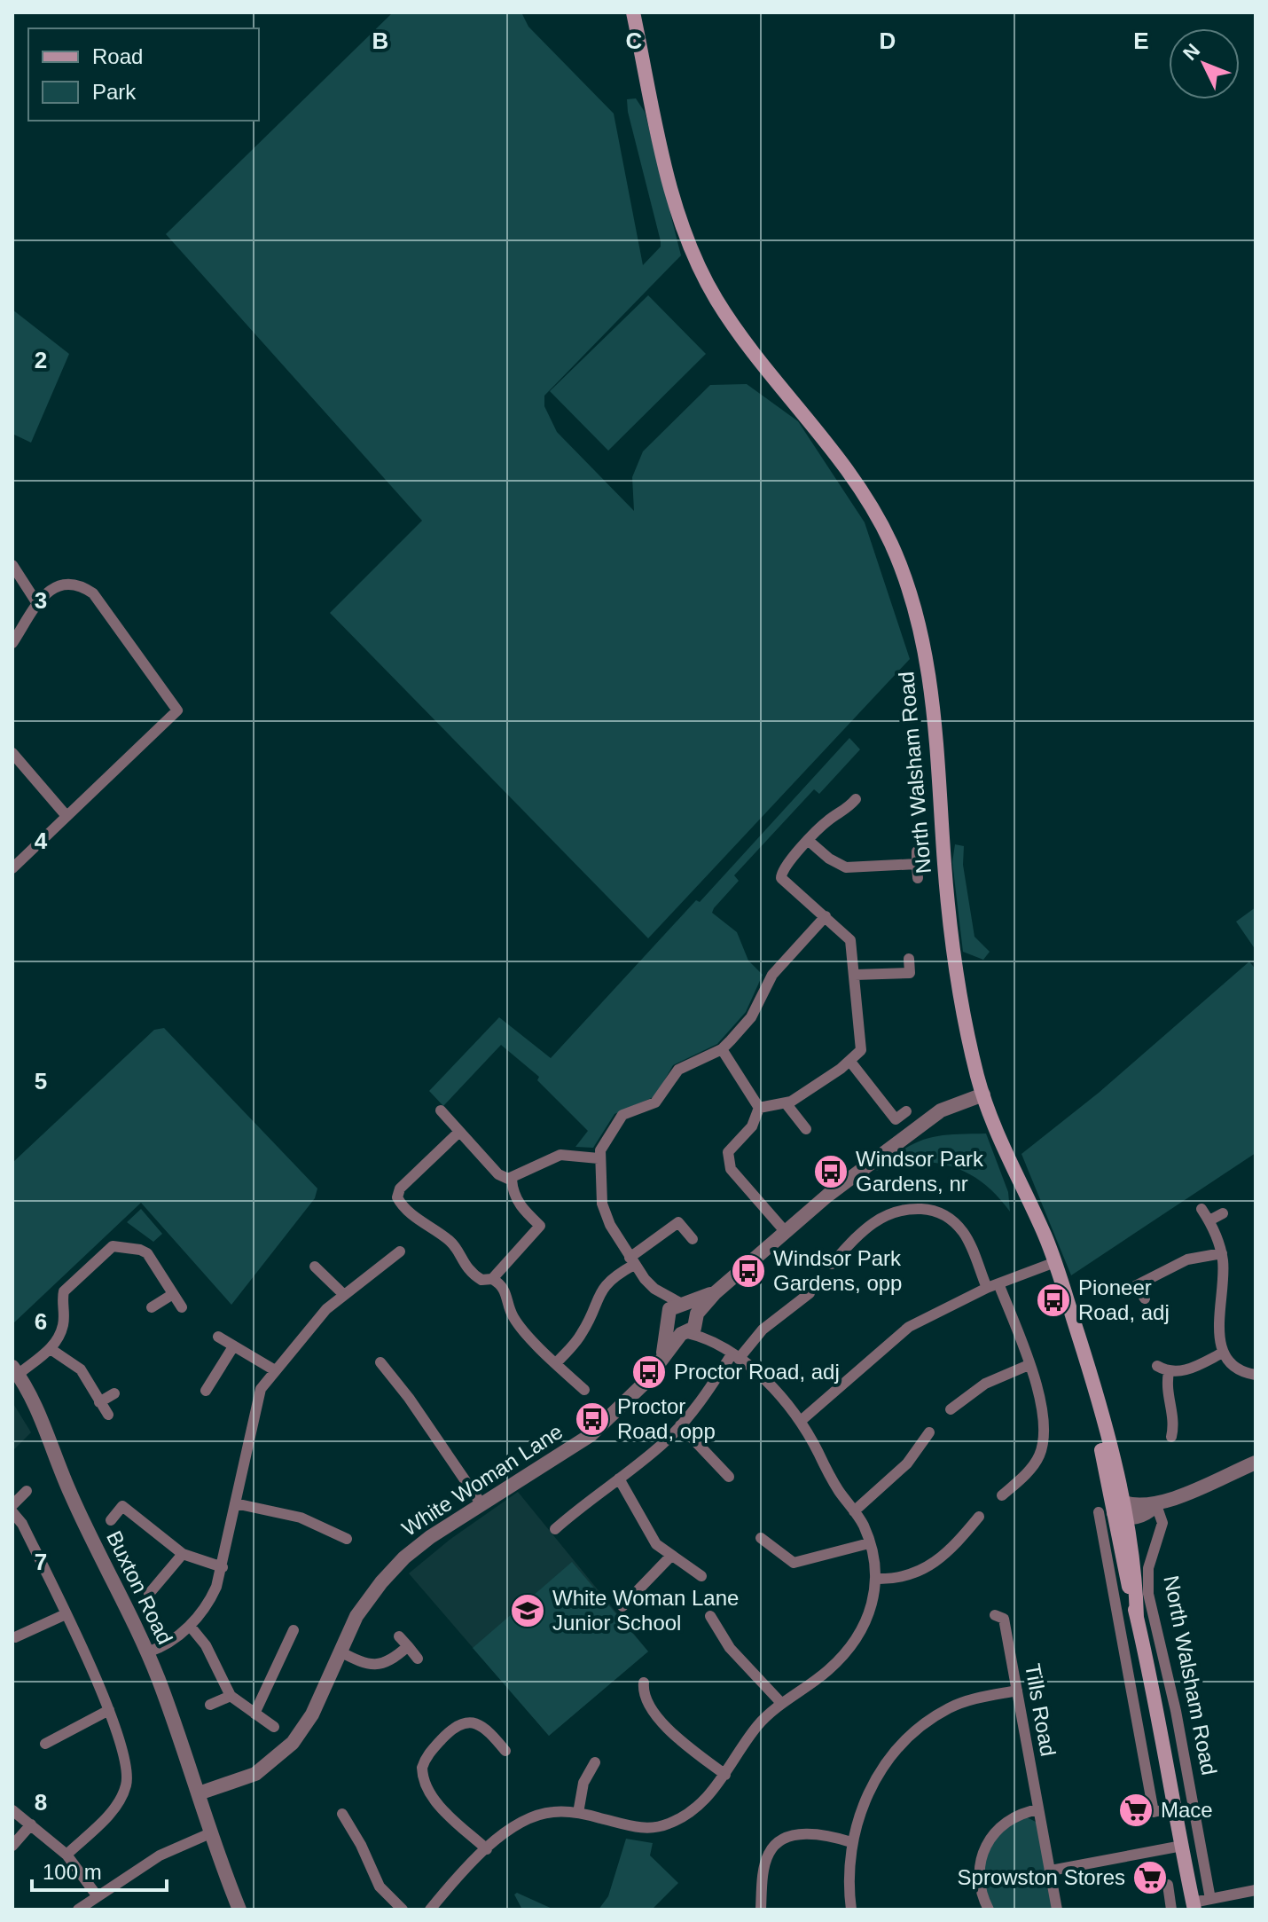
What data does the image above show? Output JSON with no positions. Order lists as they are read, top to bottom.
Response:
{
  "streets": {
    "main road": ["North Walsham Road"],
    "street": ["White Woman Lane", "Buxton Road", "Tills Road"]
  },
  "crossings": [
    ["North Walsham Road", "White Woman Lane"],
    ["White Woman Lane", "Buxton Road"]
  ],
  "places": {
    "bus stop": [
      "Windsor Park Gardens, nr",
      "Windsor Park Gardens, opp",
      "Pioneer Road, adj",
      "Proctor Road, adj",
      "Proctor Road, opp"
    ],
    "school or university": ["White Woman Lane Junior School"],
    "supermarket": ["Mace", "Sprowston Stores"]
  },
  "legend": ["Road", "Park"],
  "scale_bar": "100 m",
  "north": "top left",
  "grid": {
    "columns": [
      "B",
      "C",
      "D",
      "E"
    ],
    "rows": [
      "2",
      "3",
      "4",
      "5",
      "6",
      "7",
      "8"
    ]
  }
}
